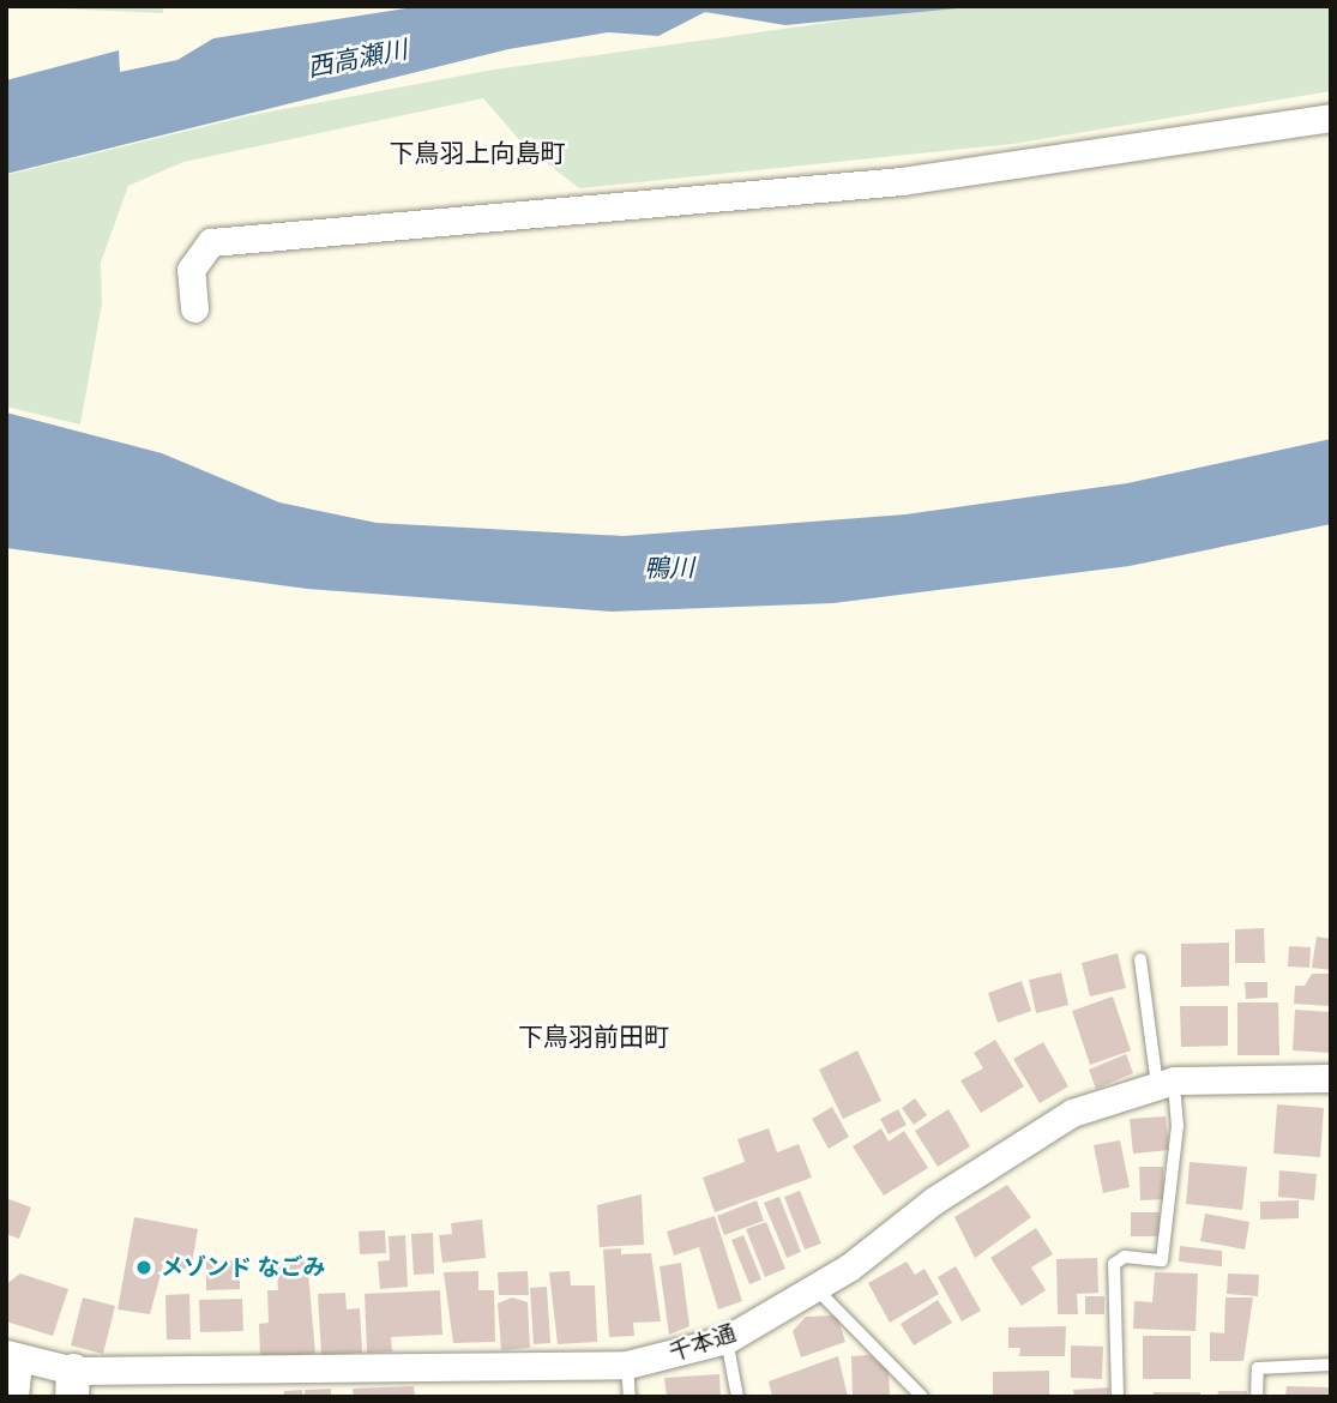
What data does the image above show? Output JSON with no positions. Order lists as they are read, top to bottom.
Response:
{
  "streets": {
    "street": ["千本通"]
  },
  "districts": ["下鳥羽上向島町", "下鳥羽前田町"],
  "water": ["西高瀬川", "鴨川"],
  "places": ["メゾンド なごみ"]
}
